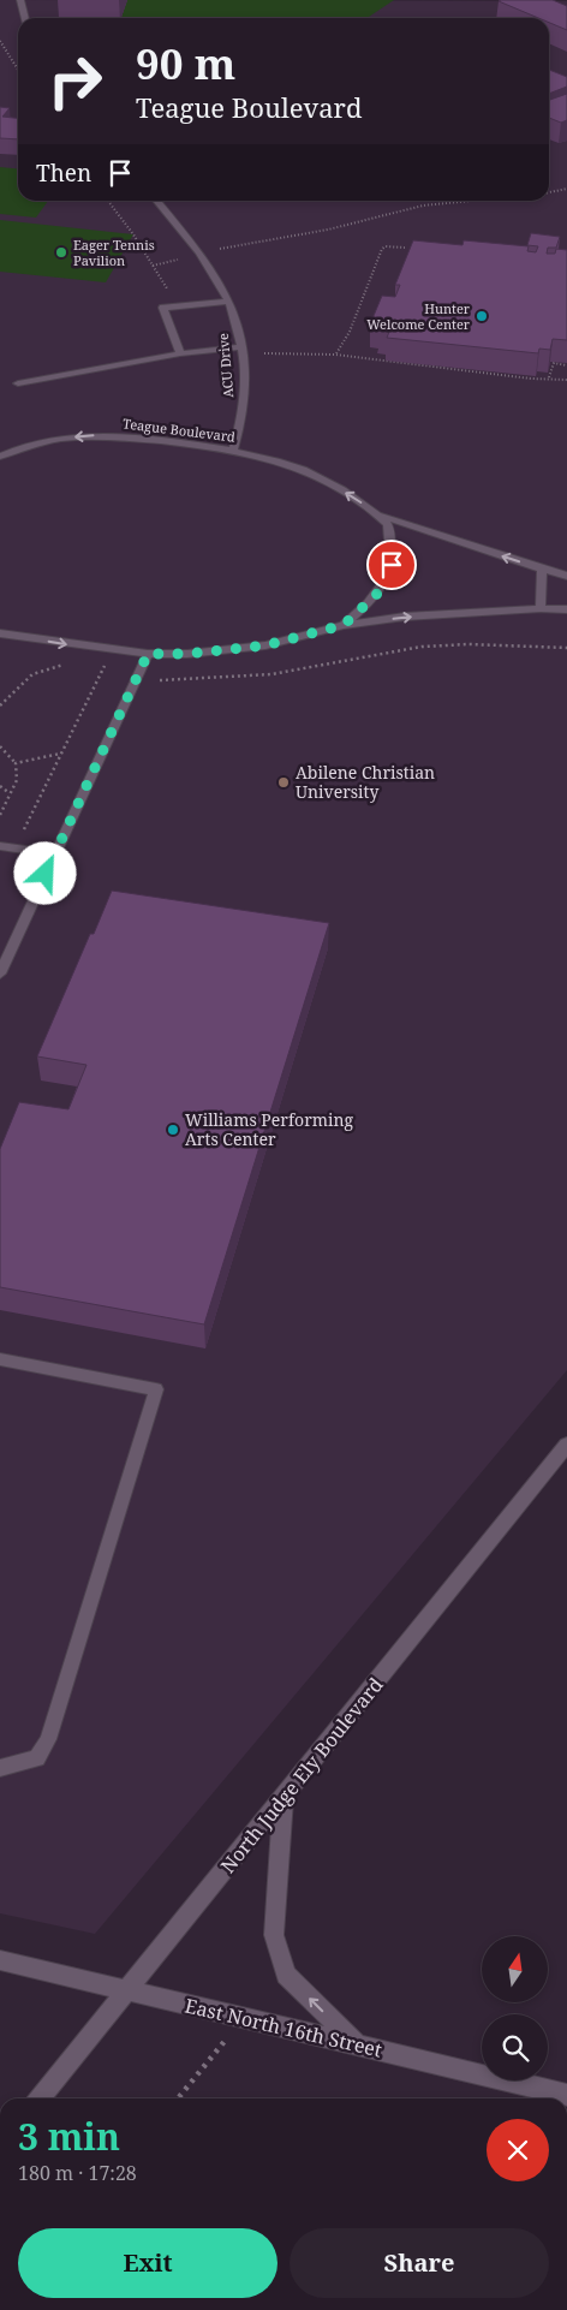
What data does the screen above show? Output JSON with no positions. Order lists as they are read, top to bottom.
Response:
{
  "streets": {
    "main road": ["North Judge Ely Boulevard", "East North 16th Street"],
    "lane": ["ACU Drive", "Teague Boulevard"]
  },
  "crossings": [
    ["ACU Drive", "Teague Boulevard"],
    ["North Judge Ely Boulevard", "East North 16th Street"]
  ],
  "places": [
    "Eager Tennis Pavilion",
    "Hunter Welcome Center",
    "Abilene Christian University",
    "Williams Performing Arts Center"
  ],
  "north": "top",
  "page": {
    "turn": ["90 m", "Teague Boulevard"],
    "then": "Then",
    "heading": ["3 min", "180 m · 17:28"],
    "buttons": ["Exit", "Share"]
  }
}
